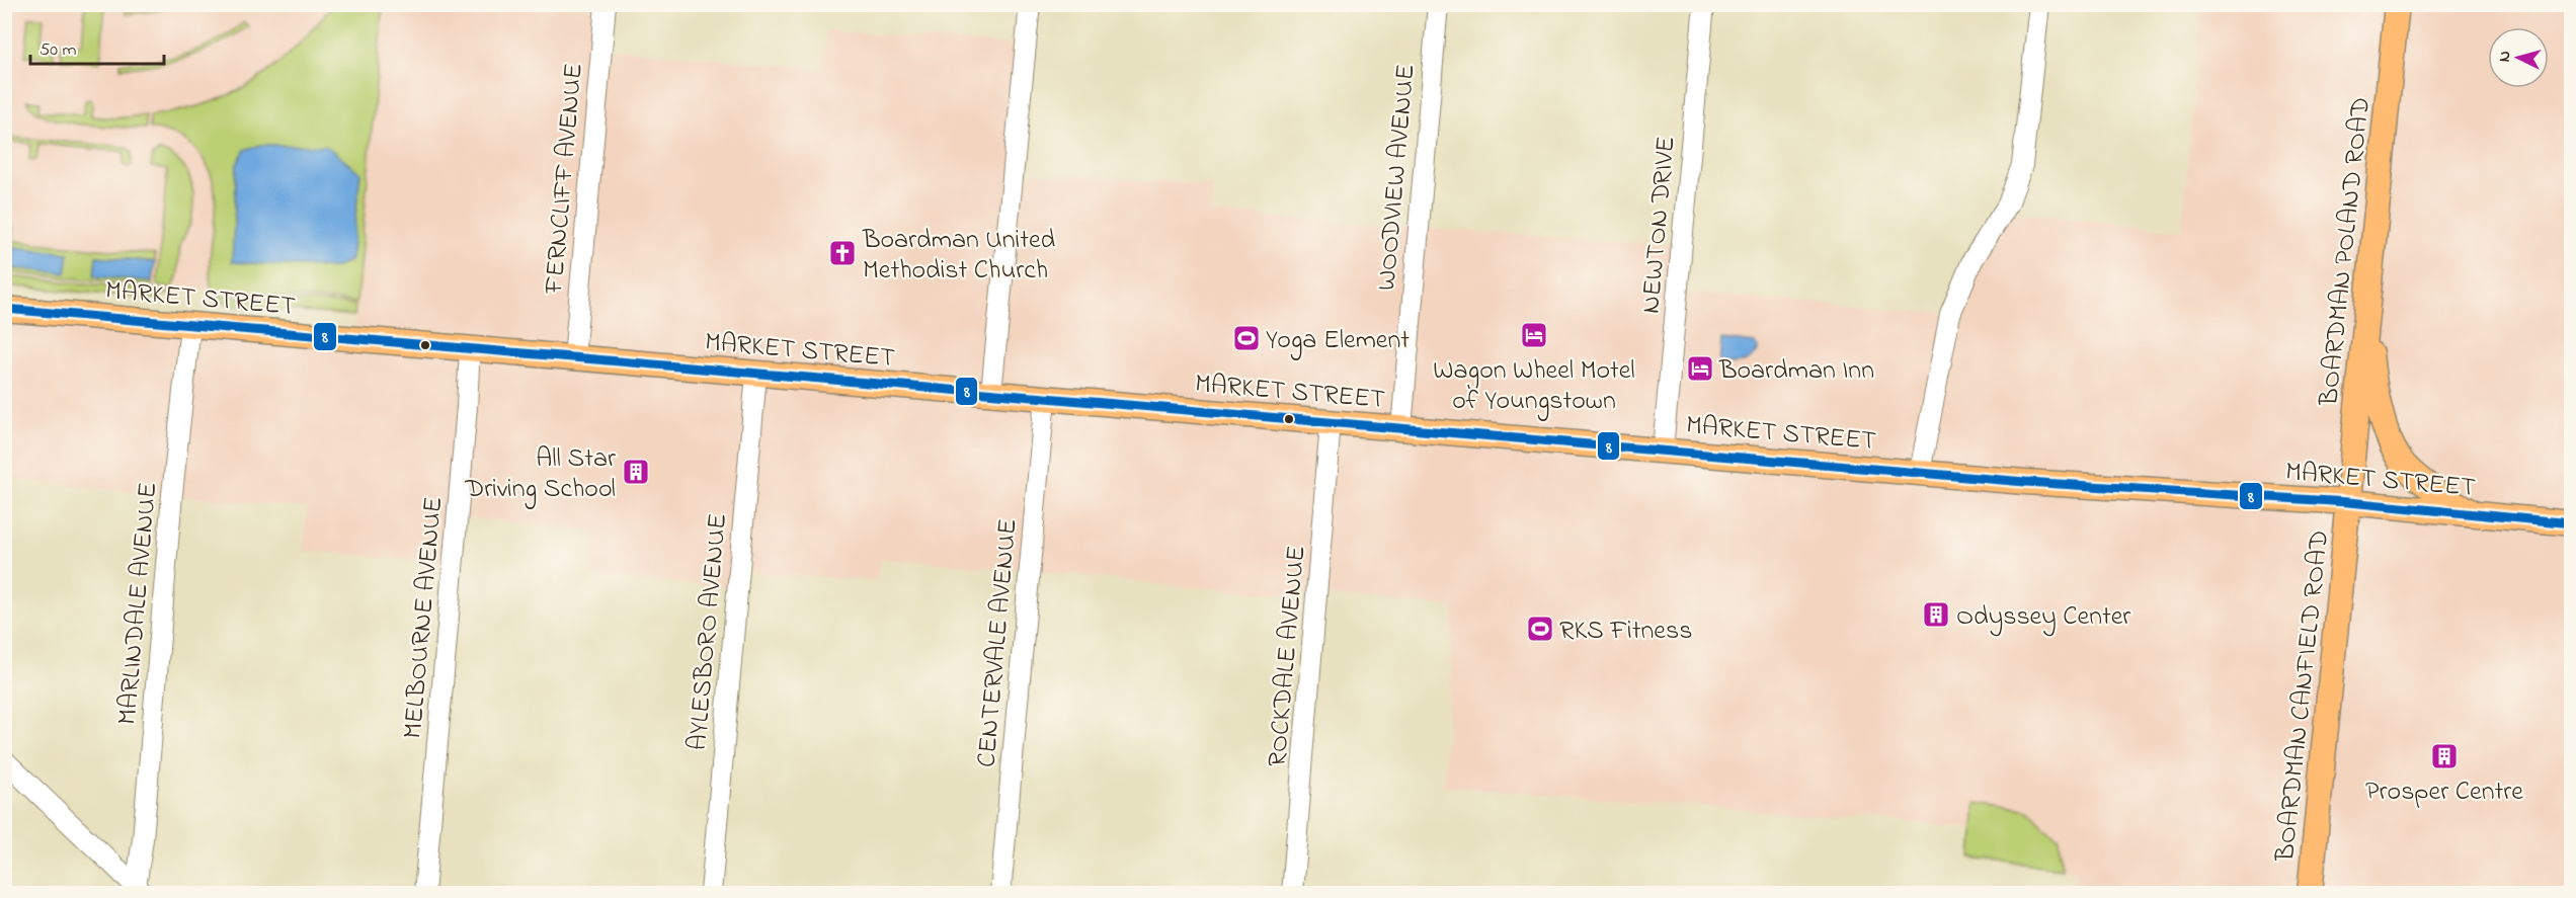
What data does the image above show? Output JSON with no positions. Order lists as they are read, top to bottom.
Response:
{
  "streets": {
    "main road": ["BOARDMAN POLAND ROAD", "MARKET STREET", "BOARDMAN CANFIELD ROAD"],
    "street": [
      "WOODVIEW AVENUE",
      "FERNCLIFF AVENUE",
      "NEWTON DRIVE",
      "MARLINDALE AVENUE",
      "MELBOURNE AVENUE",
      "AYLESBORO AVENUE",
      "CENTERVALE AVENUE",
      "ROCKDALE AVENUE"
    ]
  },
  "crossings": [
    ["WOODVIEW AVENUE", "MARKET STREET"],
    ["FERNCLIFF AVENUE", "MARKET STREET"],
    ["NEWTON DRIVE", "MARKET STREET"],
    ["BOARDMAN POLAND ROAD", "MARKET STREET"],
    ["BOARDMAN POLAND ROAD", "BOARDMAN CANFIELD ROAD"],
    ["MARKET STREET", "MARLINDALE AVENUE"],
    ["MARKET STREET", "MELBOURNE AVENUE"],
    ["MARKET STREET", "AYLESBORO AVENUE"],
    ["MARKET STREET", "CENTERVALE AVENUE"],
    ["MARKET STREET", "ROCKDALE AVENUE"],
    ["MARKET STREET", "BOARDMAN CANFIELD ROAD"]
  ],
  "places": {
    "church": ["Boardman United Methodist Church"],
    "hotel": ["Wagon Wheel Motel of Youngstown", "Boardman Inn"],
    "sports": ["Yoga Element", "RKS Fitness"],
    "building": ["All Star Driving School", "Odyssey Center", "Prosper Centre"]
  },
  "lines": ["transit line 8"],
  "scale_bar": "50 m",
  "north": "left"
}
